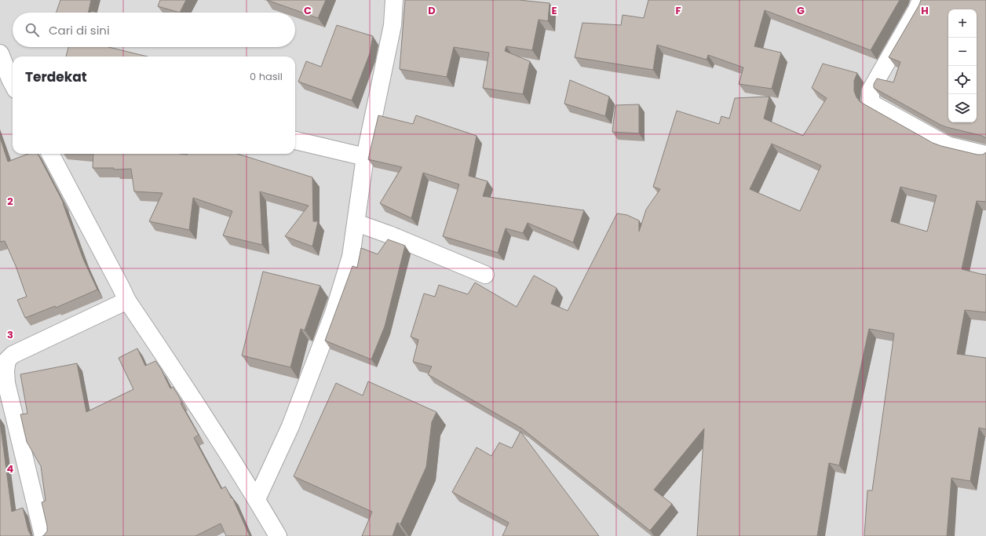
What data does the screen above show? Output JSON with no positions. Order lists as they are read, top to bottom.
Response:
{
  "page": {
    "map_buttons": ["+", "−"],
    "search": "Cari di sini",
    "heading": ["Terdekat", "0 hasil"]
  },
  "grid": {
    "columns": [
      "C",
      "D",
      "E",
      "F",
      "G",
      "H"
    ],
    "rows": ["2", "3", "4"]
  }
}
